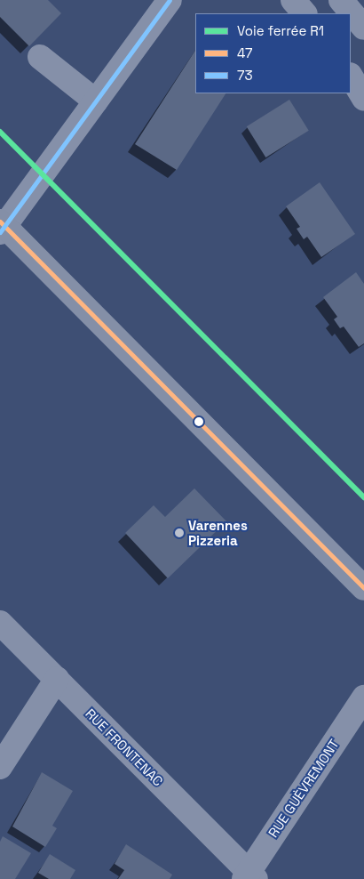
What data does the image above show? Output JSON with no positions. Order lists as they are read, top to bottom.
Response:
{
  "streets": {
    "street": ["RUE FRONTENAC", "RUE GUÈVREMONT"]
  },
  "crossings": [
    ["RUE FRONTENAC", "RUE GUÈVREMONT"]
  ],
  "places": ["Varennes Pizzeria"],
  "lines": ["transit line 73", "rail line R1", "transit line 47"],
  "legend": ["Voie ferrée R1", "47", "73"]
}
